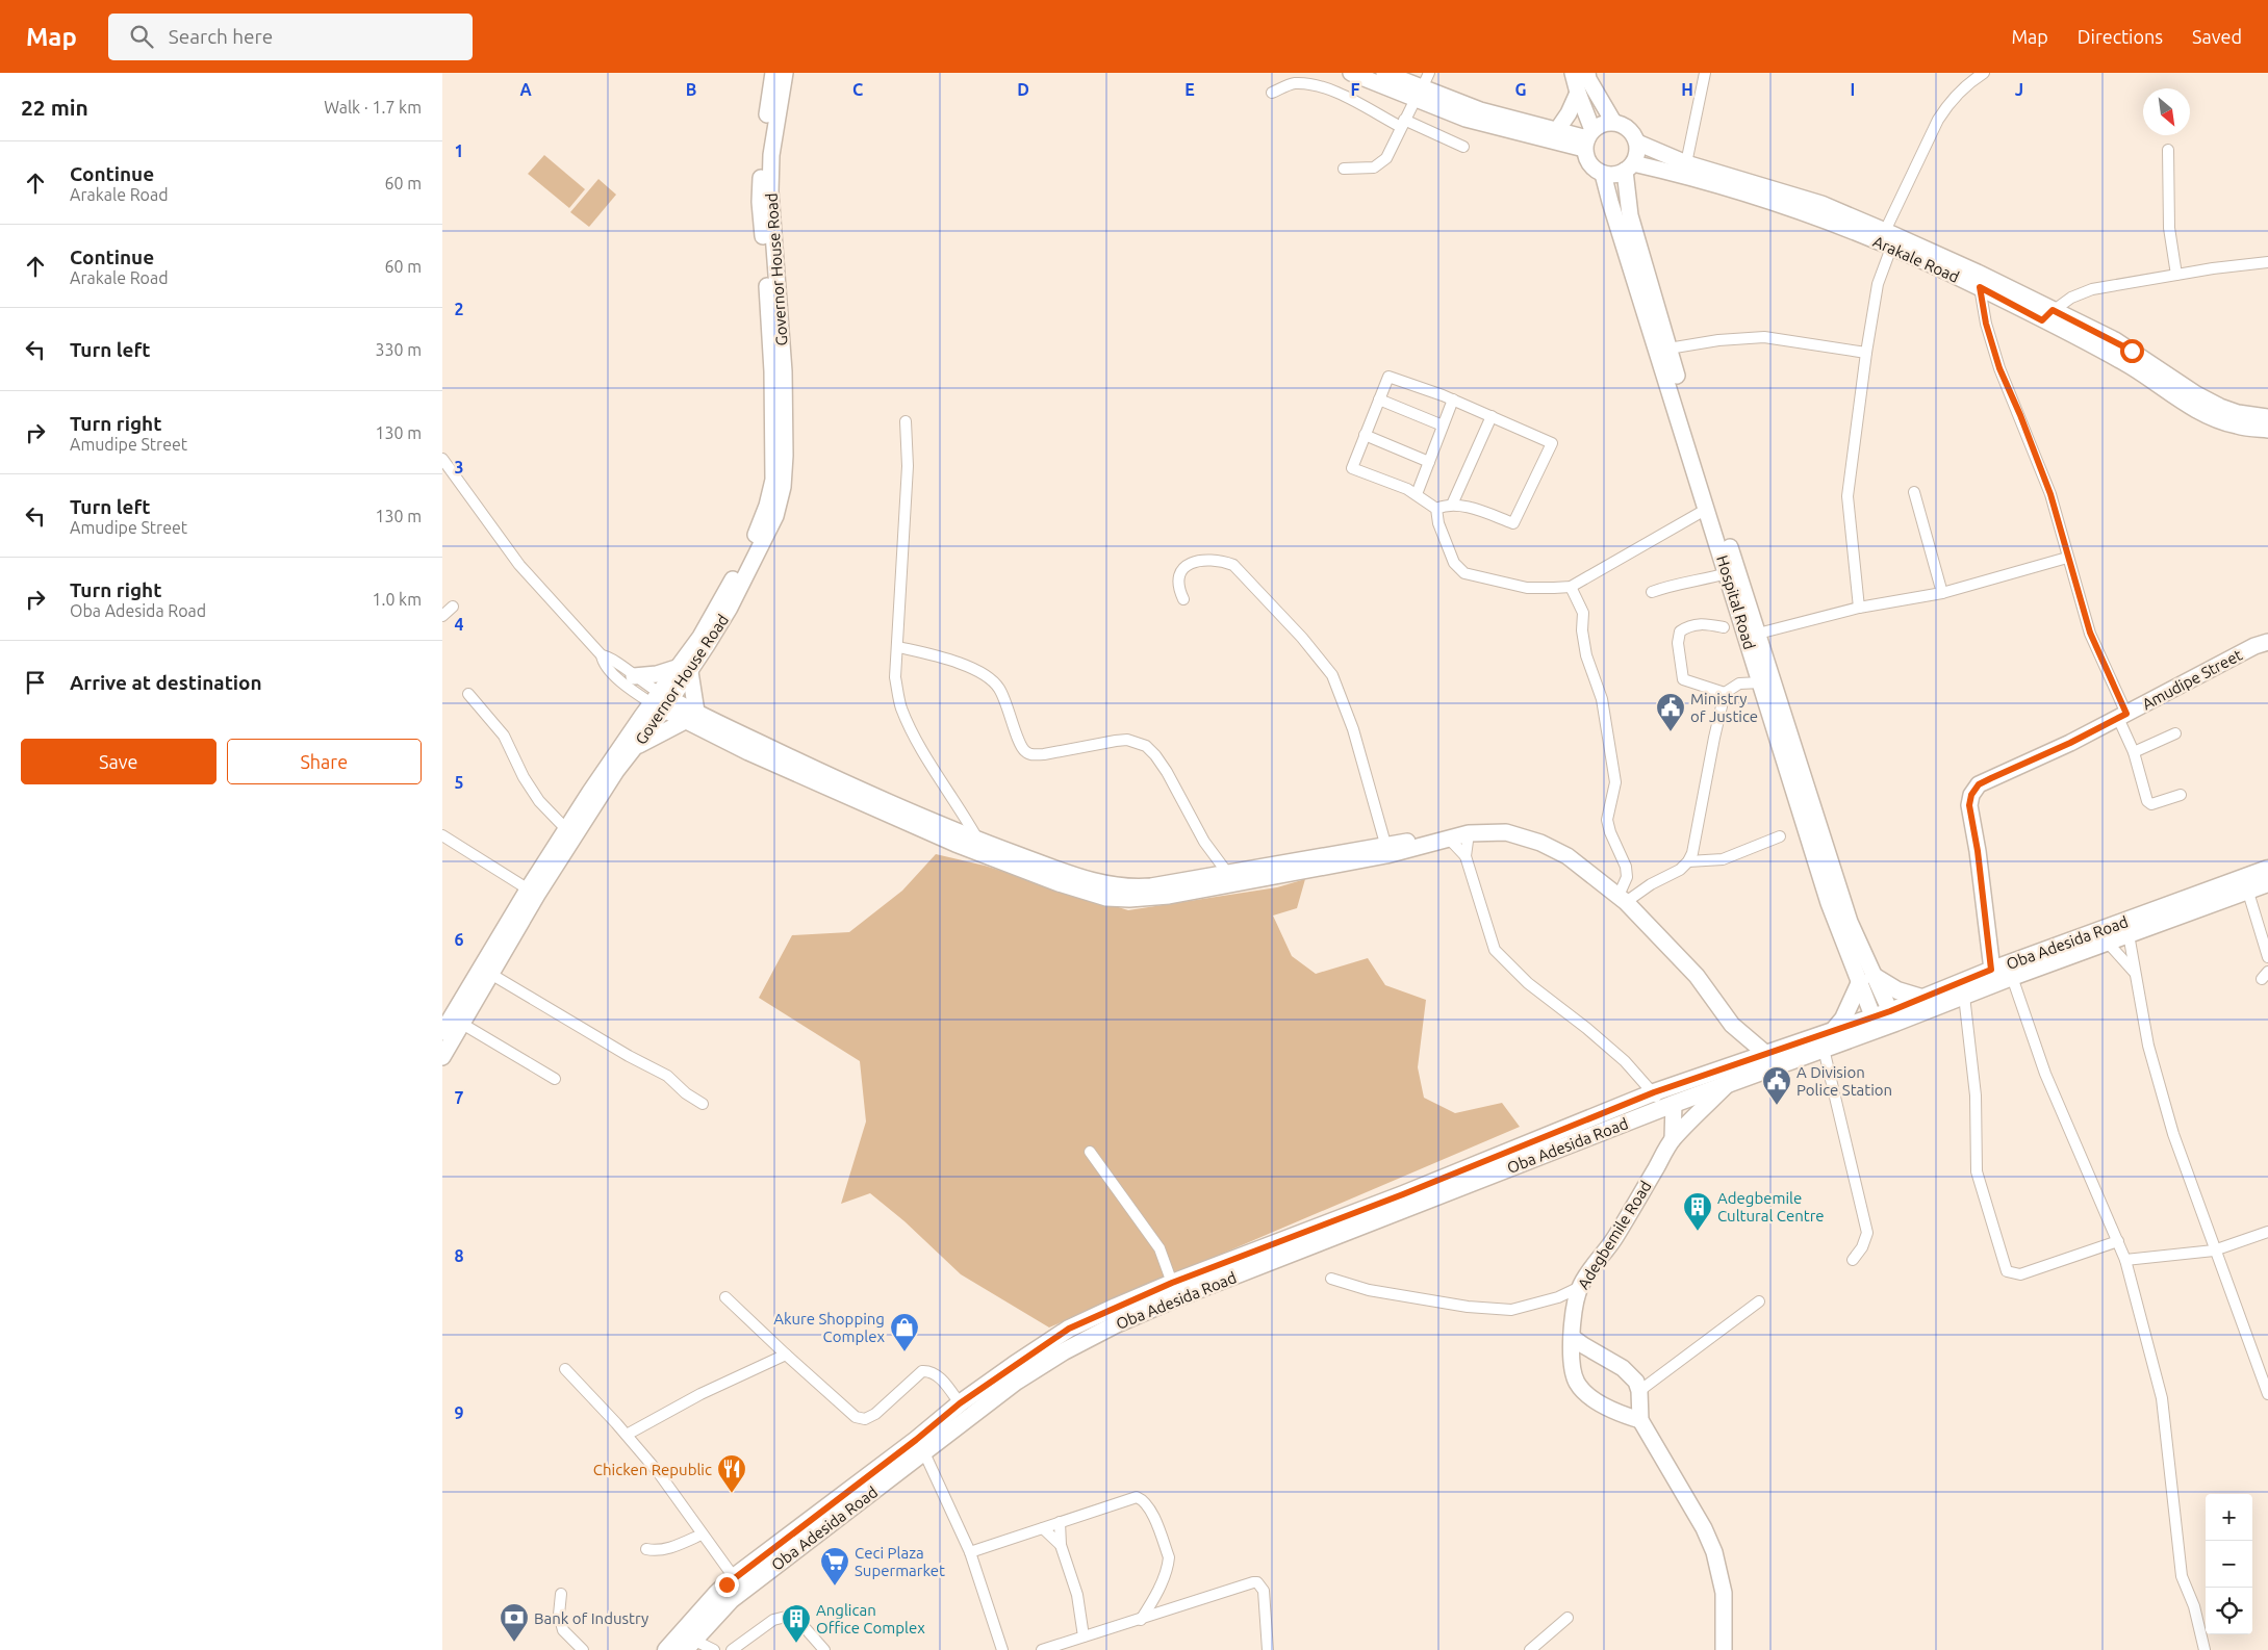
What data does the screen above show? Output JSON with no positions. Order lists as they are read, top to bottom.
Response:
{
  "streets": {
    "main road": ["Oba Adesida Road"],
    "street": [
      "Arakale Road",
      "Governor House Road",
      "Hospital Road",
      "Amudipe Street",
      "Adegbemile Road"
    ]
  },
  "crossings": [
    ["Arakale Road", "Hospital Road"],
    ["Hospital Road", "Oba Adesida Road"],
    ["Amudipe Street", "Oba Adesida Road"]
  ],
  "places": {
    "public building": ["Ministry of Justice", "A Division Police Station"],
    "building": ["Adegbemile Cultural Centre", "Anglican Office Complex"],
    "shop": ["Akure Shopping Complex"],
    "restaurant": ["Chicken Republic"],
    "supermarket": ["Ceci Plaza Supermarket"],
    "bank": ["Bank of Industry"]
  },
  "north": "bottom right",
  "page": {
    "header": "Map",
    "search": "Search here",
    "nav": ["Map", "Directions", "Saved"],
    "heading": ["22 min", "Walk · 1.7 km"],
    "list": [
      ["Continue", "Arakale Road", "60 m"],
      ["Continue", "Arakale Road", "60 m"],
      ["Turn left", "330 m"],
      ["Turn right", "Amudipe Street", "130 m"],
      ["Turn left", "Amudipe Street", "130 m"],
      ["Turn right", "Oba Adesida Road", "1.0 km"],
      "Arrive at destination"
    ],
    "buttons": ["Save", "Share"],
    "map_buttons": ["+", "−"]
  },
  "grid": {
    "columns": [
      "A",
      "B",
      "C",
      "D",
      "E",
      "F",
      "G",
      "H",
      "I",
      "J"
    ],
    "rows": [
      "1",
      "2",
      "3",
      "4",
      "5",
      "6",
      "7",
      "8",
      "9"
    ]
  }
}
